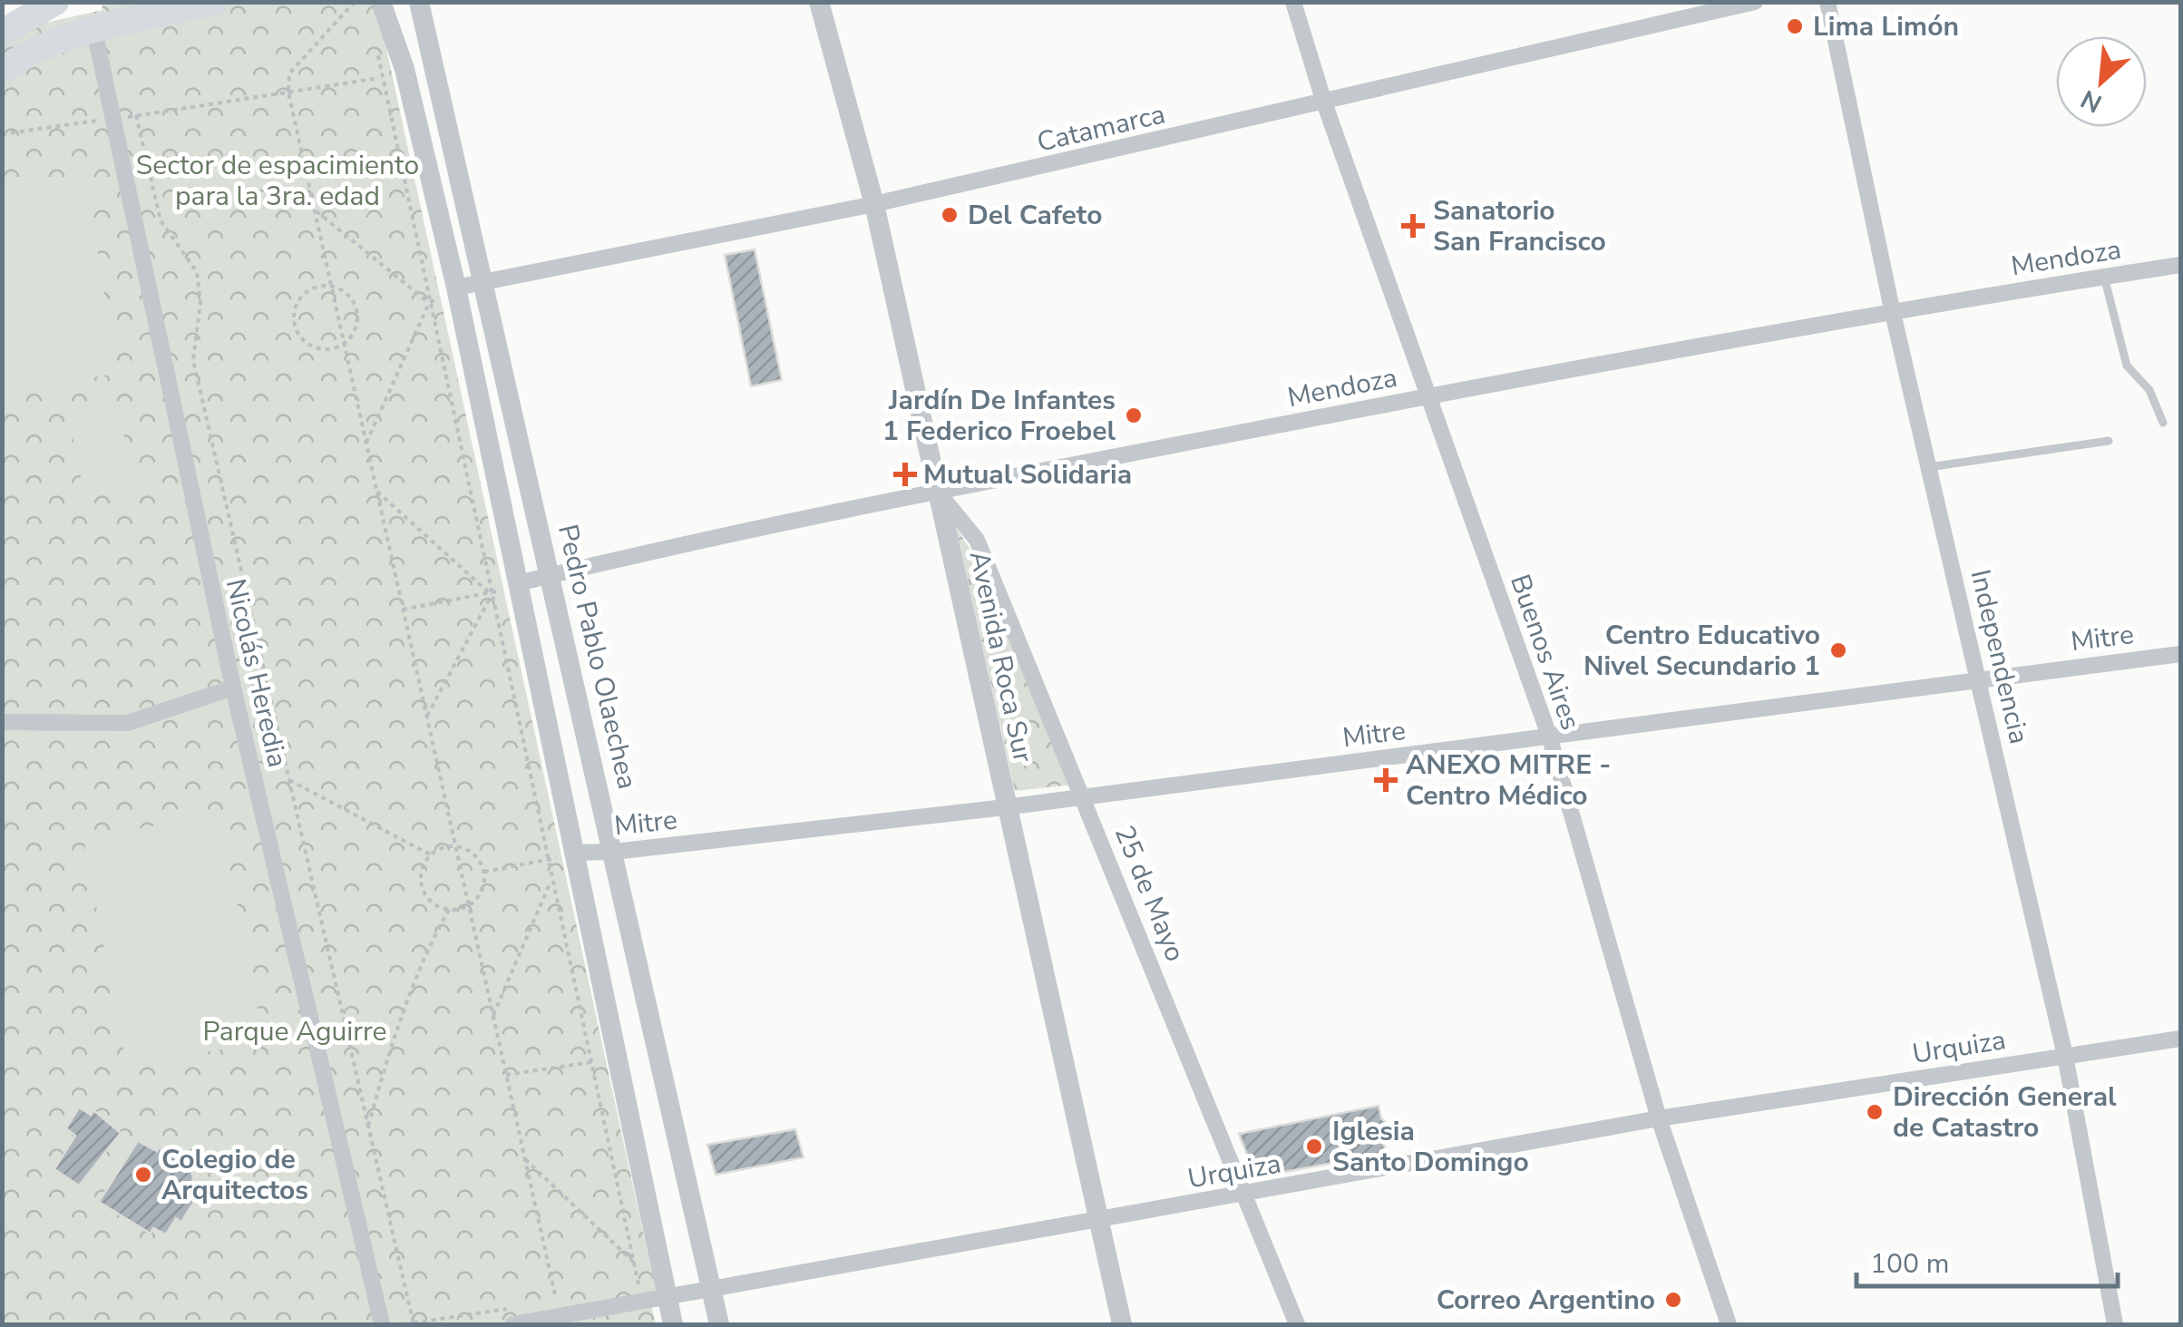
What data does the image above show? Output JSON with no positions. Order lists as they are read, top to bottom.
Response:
{
  "streets": {
    "street": [
      "Catamarca",
      "Mendoza",
      "Mitre",
      "Buenos Aires",
      "Pedro Pablo Olaechea",
      "Avenida Roca Sur",
      "Independencia",
      "Nicolás Heredia",
      "25 de Mayo",
      "Urquiza"
    ]
  },
  "crossings": [
    ["Catamarca", "Buenos Aires"],
    ["Catamarca", "Pedro Pablo Olaechea"],
    ["Catamarca", "Avenida Roca Sur"],
    ["Mendoza", "Buenos Aires"],
    ["Mendoza", "Pedro Pablo Olaechea"],
    ["Mendoza", "Avenida Roca Sur"],
    ["Mendoza", "Independencia"],
    ["Mendoza", "25 de Mayo"],
    ["Mitre", "Buenos Aires"],
    ["Mitre", "Pedro Pablo Olaechea"],
    ["Mitre", "Avenida Roca Sur"],
    ["Mitre", "Independencia"],
    ["Mitre", "25 de Mayo"],
    ["Buenos Aires", "Urquiza"],
    ["Pedro Pablo Olaechea", "Urquiza"],
    ["Avenida Roca Sur", "25 de Mayo"],
    ["Avenida Roca Sur", "Urquiza"],
    ["Independencia", "Urquiza"],
    ["25 de Mayo", "Urquiza"]
  ],
  "parks": ["Sector de espacimiento para la 3ra. edad", "Parque Aguirre"],
  "places": {
    "other": [
      "Lima Limón",
      "Del Cafeto",
      "Jardín De Infantes 1 Federico Froebel",
      "Centro Educativo Nivel Secundario 1",
      "Dirección General de Catastro",
      "Iglesia Santo Domingo",
      "Colegio de Arquitectos",
      "Correo Argentino"
    ],
    "health": ["Sanatorio San Francisco", "Mutual Solidaria", "ANEXO MITRE - Centro Médico"]
  },
  "scale_bar": "100 m",
  "north": "bottom left"
}
